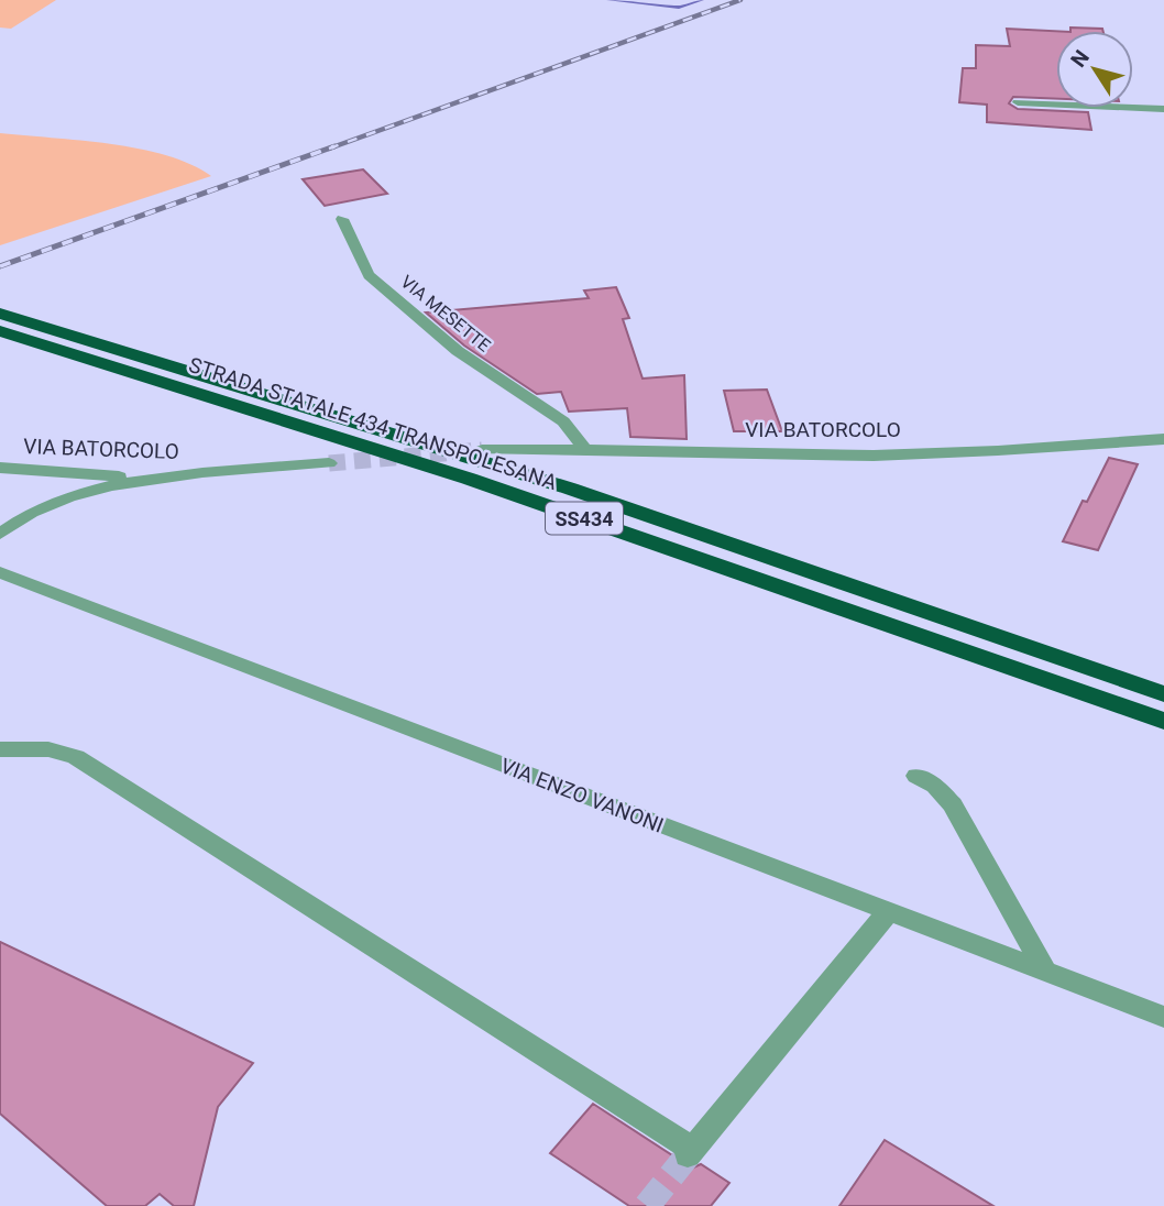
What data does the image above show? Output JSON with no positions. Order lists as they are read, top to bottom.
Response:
{
  "streets": {
    "highway": ["STRADA STATALE 434 TRANSPOLESANA", "SS434"],
    "street": ["VIA MESETTE", "VIA BATORCOLO", "VIA ENZO VANONI"]
  },
  "crossings": [
    ["VIA MESETTE", "VIA BATORCOLO"]
  ],
  "north": "top left"
}
